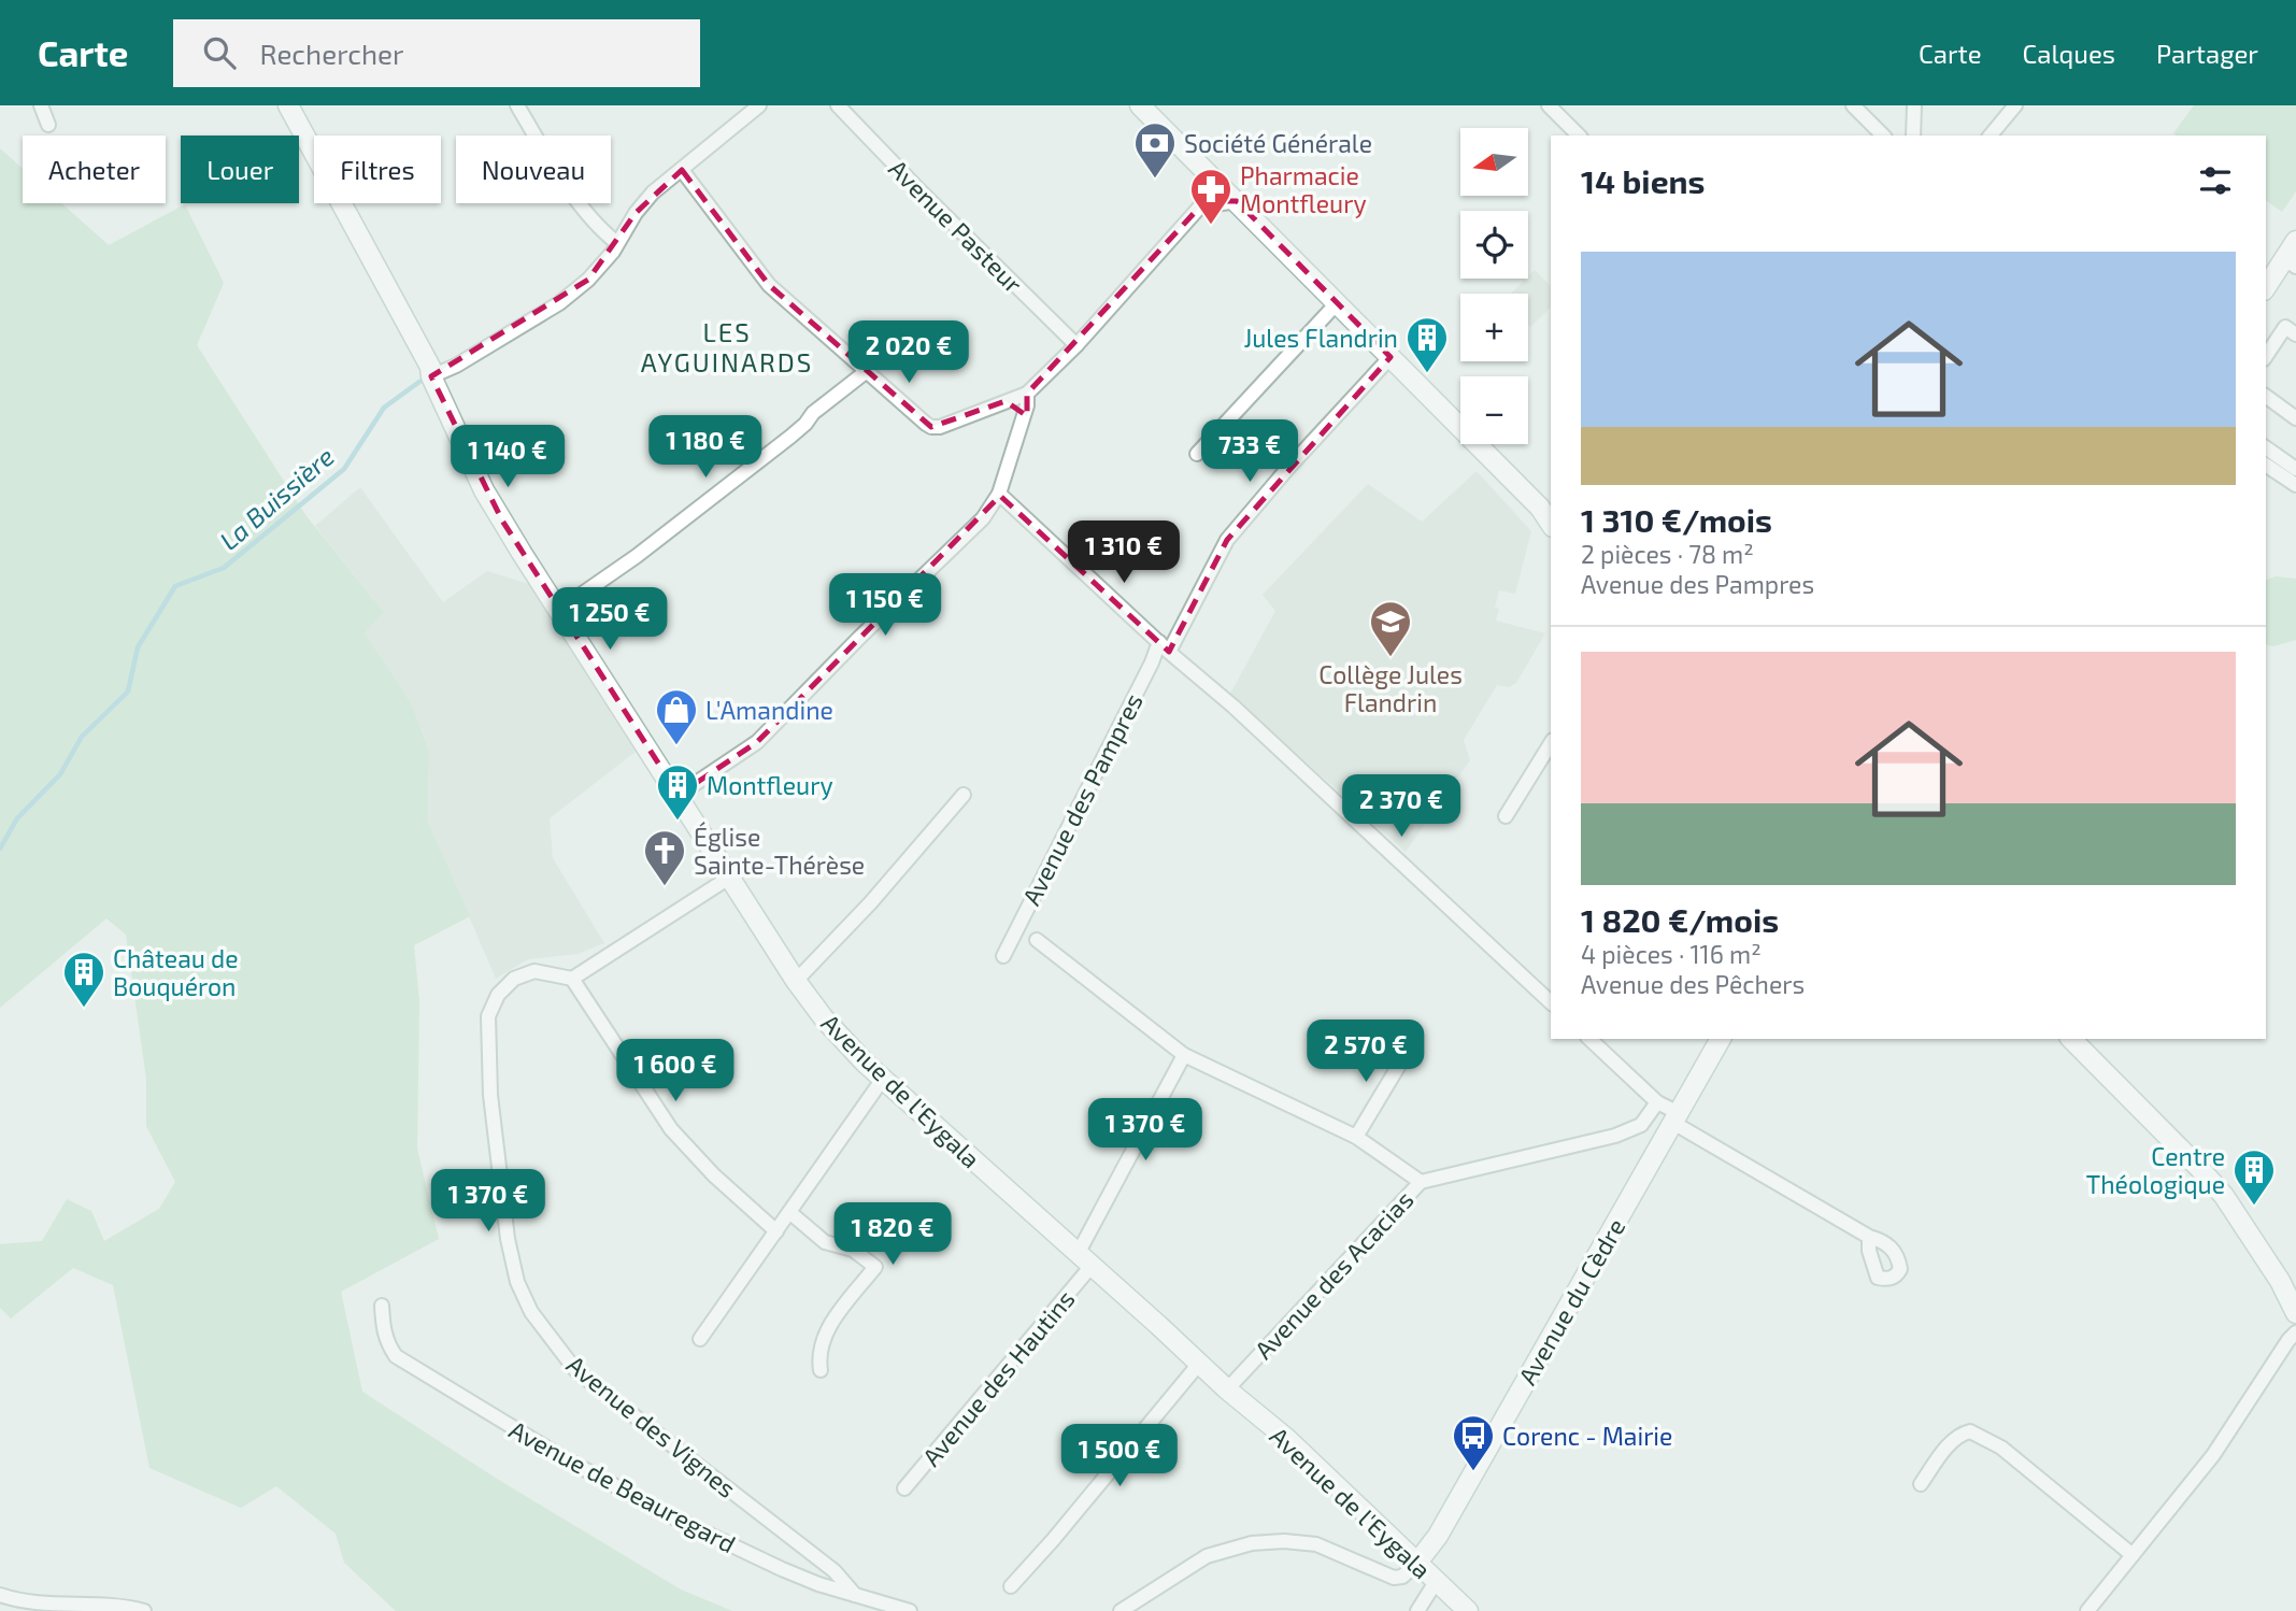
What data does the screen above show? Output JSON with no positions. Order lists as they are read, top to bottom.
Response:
{
  "streets": {
    "street": [
      "Avenue Pasteur",
      "Avenue des Pampres",
      "Avenue de l'Eygala",
      "Avenue des Acacias",
      "Avenue du Cèdre",
      "Avenue des Hautins",
      "Avenue des Vignes",
      "Avenue de Beauregard"
    ]
  },
  "crossings": [
    ["Avenue de l'Eygala", "Avenue des Acacias"],
    ["Avenue de l'Eygala", "Avenue du Cèdre"],
    ["Avenue de l'Eygala", "Avenue des Hautins"],
    ["Avenue des Vignes", "Avenue de Beauregard"]
  ],
  "districts": ["LES AYGUINARDS"],
  "water": ["La Buissière"],
  "places": {
    "bank": ["Société Générale"],
    "pharmacy": ["Pharmacie Montfleury"],
    "building": [
      "Jules Flandrin",
      "Montfleury",
      "Château de Bouquéron",
      "Centre Théologique"
    ],
    "school or university": ["Collège Jules Flandrin"],
    "shop": ["L'Amandine"],
    "church": ["Église Sainte-Thérèse"],
    "bus stop": ["Corenc - Mairie"]
  },
  "north": "left",
  "page": {
    "header": "Carte",
    "search": "Rechercher",
    "nav": ["Carte", "Calques", "Partager"],
    "map_buttons": ["+", "−"],
    "chip": [
      "Acheter",
      "Louer",
      "Filtres",
      "Nouveau"
    ],
    "heading": "14 biens",
    "list": [
      {
        "name": "1 310 €/mois",
        "note": "2 pièces · 78 m² · Avenue des Pampres"
      },
      {
        "name": "1 820 €/mois",
        "note": "4 pièces · 116 m² · Avenue des Pêchers"
      }
    ],
    "price": [
      "2 020 €",
      "1 180 €",
      "733 €",
      "1 140 €",
      "1 310 €",
      "1 150 €",
      "1 250 €",
      "2 370 €",
      "2 570 €",
      "1 600 €",
      "1 370 €",
      "1 370 €",
      "1 820 €",
      "1 500 €"
    ]
  }
}
